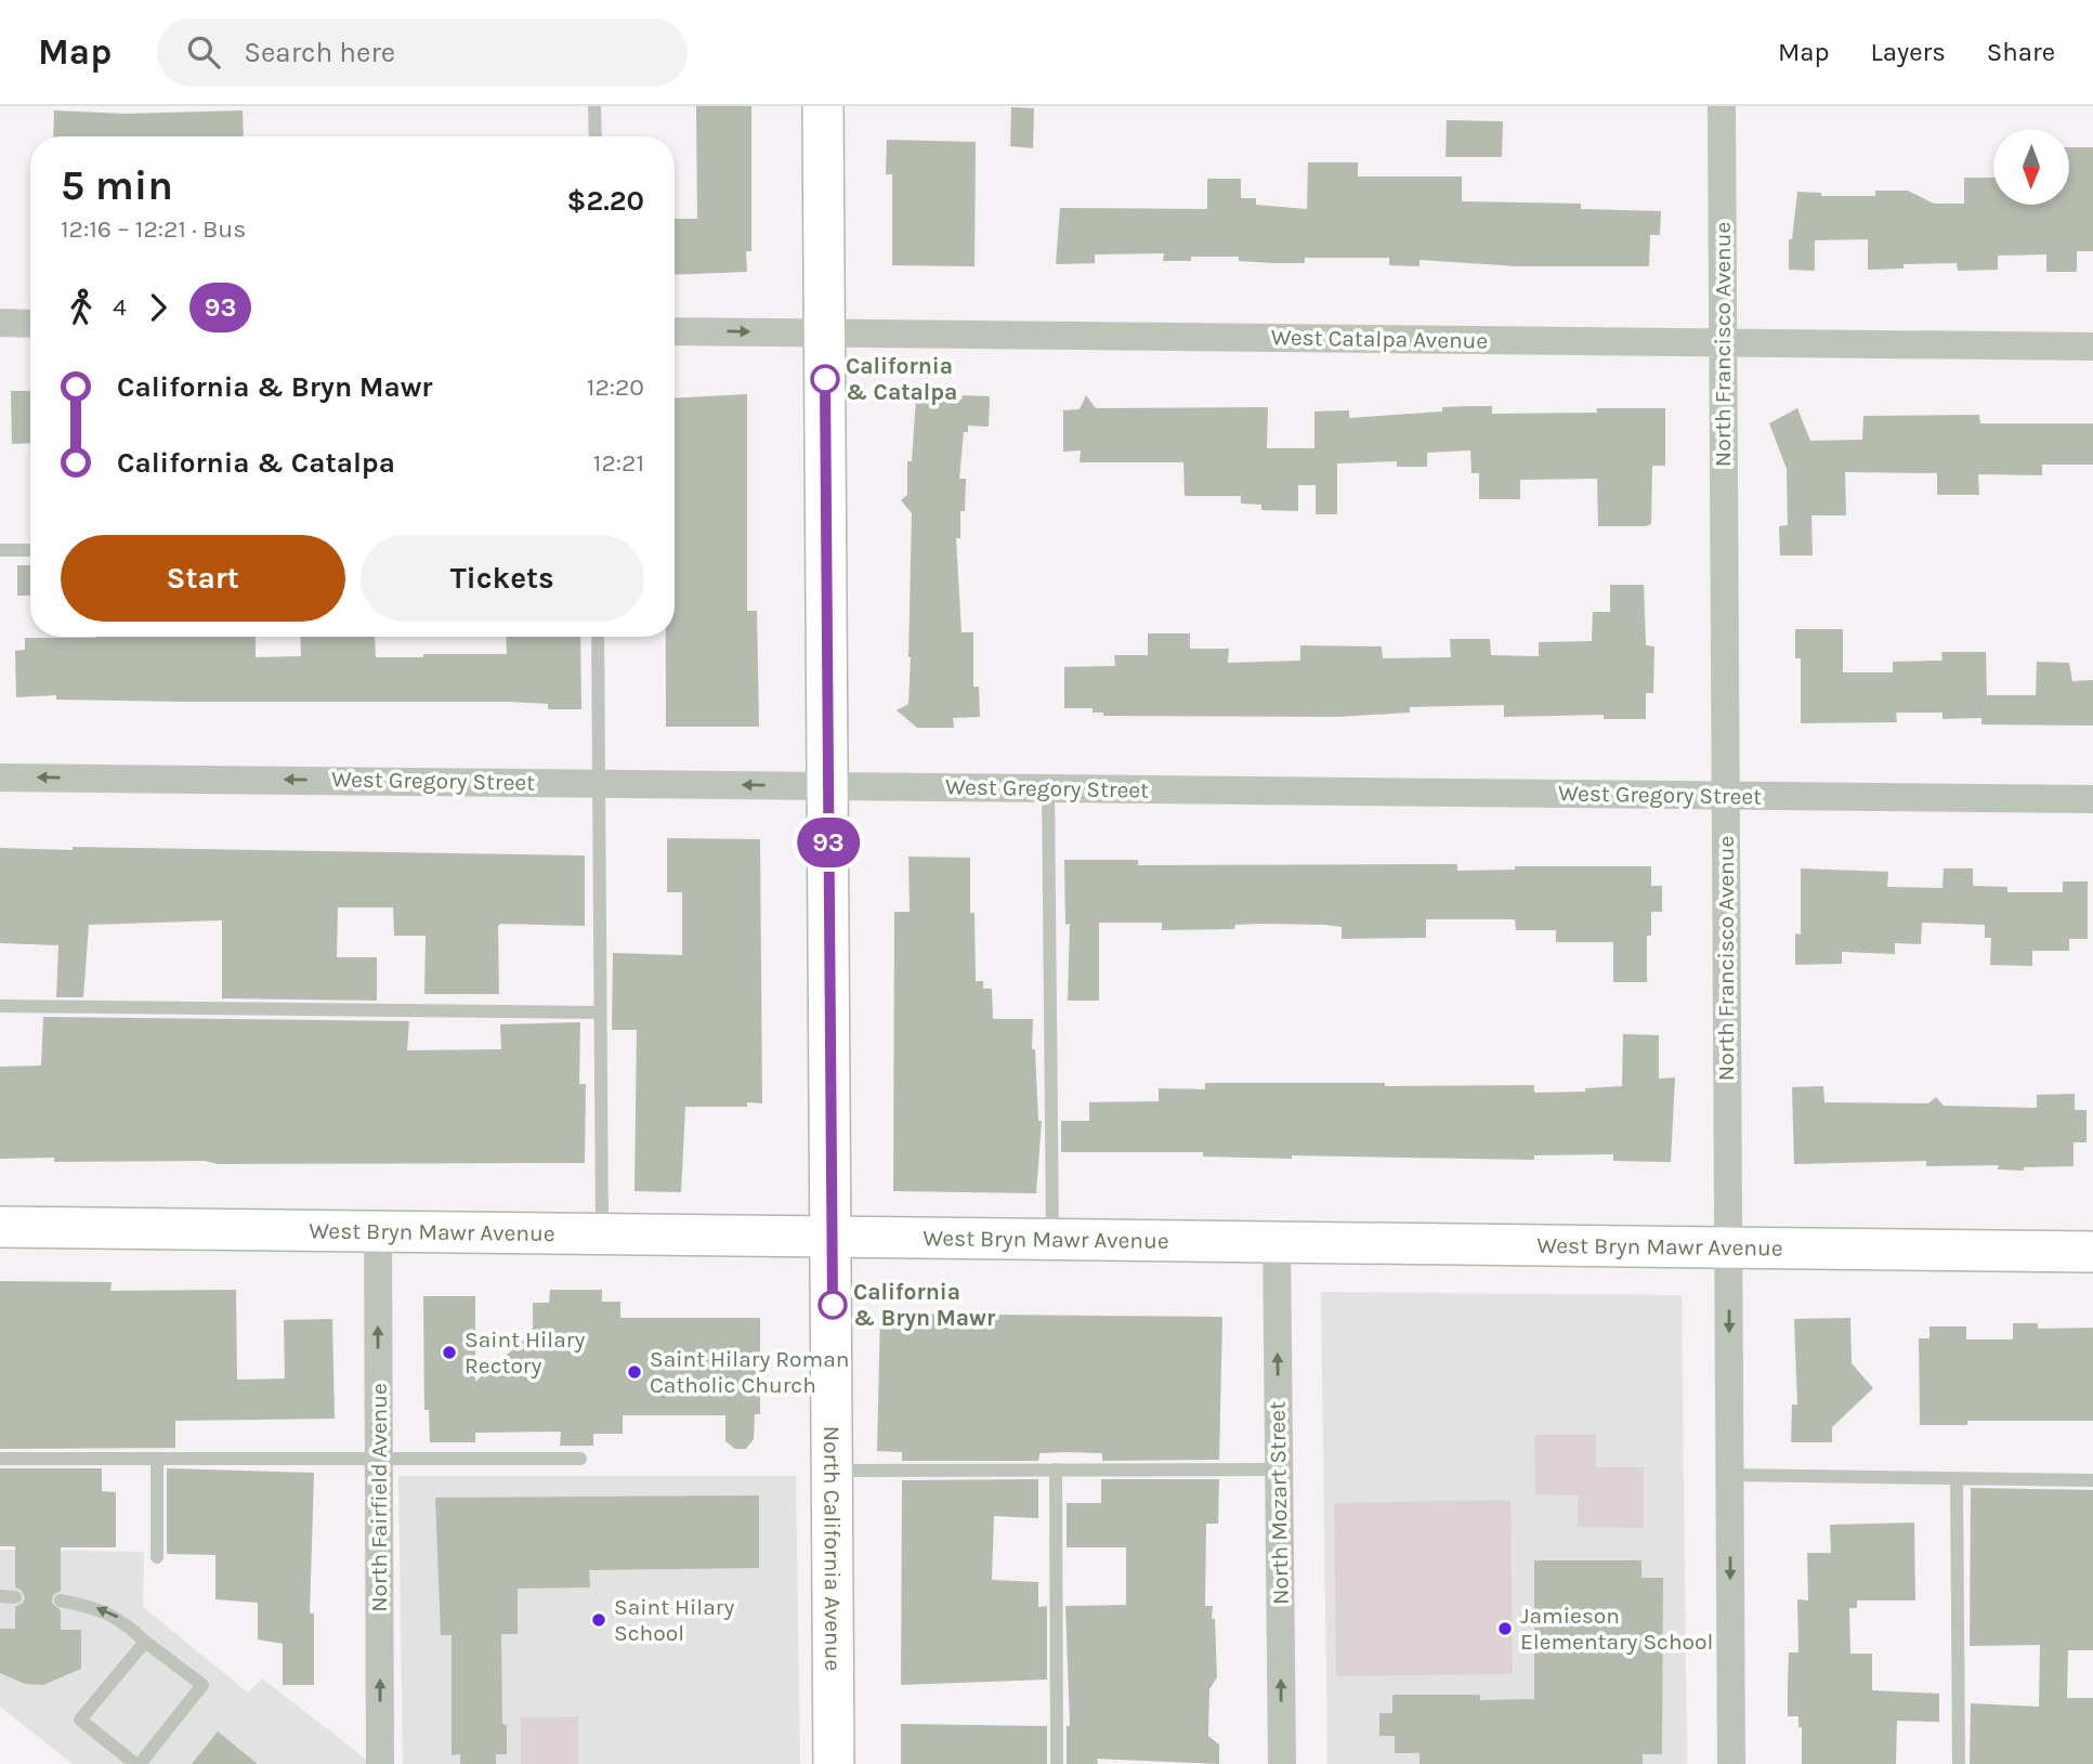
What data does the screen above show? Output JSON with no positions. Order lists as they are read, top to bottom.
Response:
{
  "streets": {
    "street": [
      "West Catalpa Avenue",
      "North Francisco Avenue",
      "West Gregory Street",
      "West Bryn Mawr Avenue",
      "North Fairfield Avenue",
      "North Mozart Street",
      "North California Avenue"
    ]
  },
  "crossings": [
    ["West Catalpa Avenue", "North Francisco Avenue"],
    ["West Catalpa Avenue", "North California Avenue"],
    ["North Francisco Avenue", "West Gregory Street"],
    ["North Francisco Avenue", "West Bryn Mawr Avenue"],
    ["West Gregory Street", "North California Avenue"],
    ["West Bryn Mawr Avenue", "North Fairfield Avenue"],
    ["West Bryn Mawr Avenue", "North Mozart Street"],
    ["West Bryn Mawr Avenue", "North California Avenue"]
  ],
  "one_way": ["West Gregory Street", "North Fairfield Avenue", "North Mozart Street"],
  "places": [
    "California & Catalpa",
    "California & Bryn Mawr",
    "Saint Hilary Rectory",
    "Saint Hilary Roman Catholic Church",
    "Saint Hilary School",
    "Jamieson Elementary School"
  ],
  "lines": ["bus line 93"],
  "north": "bottom",
  "page": {
    "header": "Map",
    "search": "Search here",
    "nav": ["Map", "Layers", "Share"],
    "on_map": "93",
    "heading": ["5 min", "12:16 – 12:21 · Bus", "$2.20"],
    "legs": ["4", "93"],
    "list": [
      {
        "name": "California & Bryn Mawr",
        "value": "12:20"
      },
      {
        "name": "California & Catalpa",
        "value": "12:21"
      }
    ],
    "buttons": ["Start", "Tickets"]
  }
}
